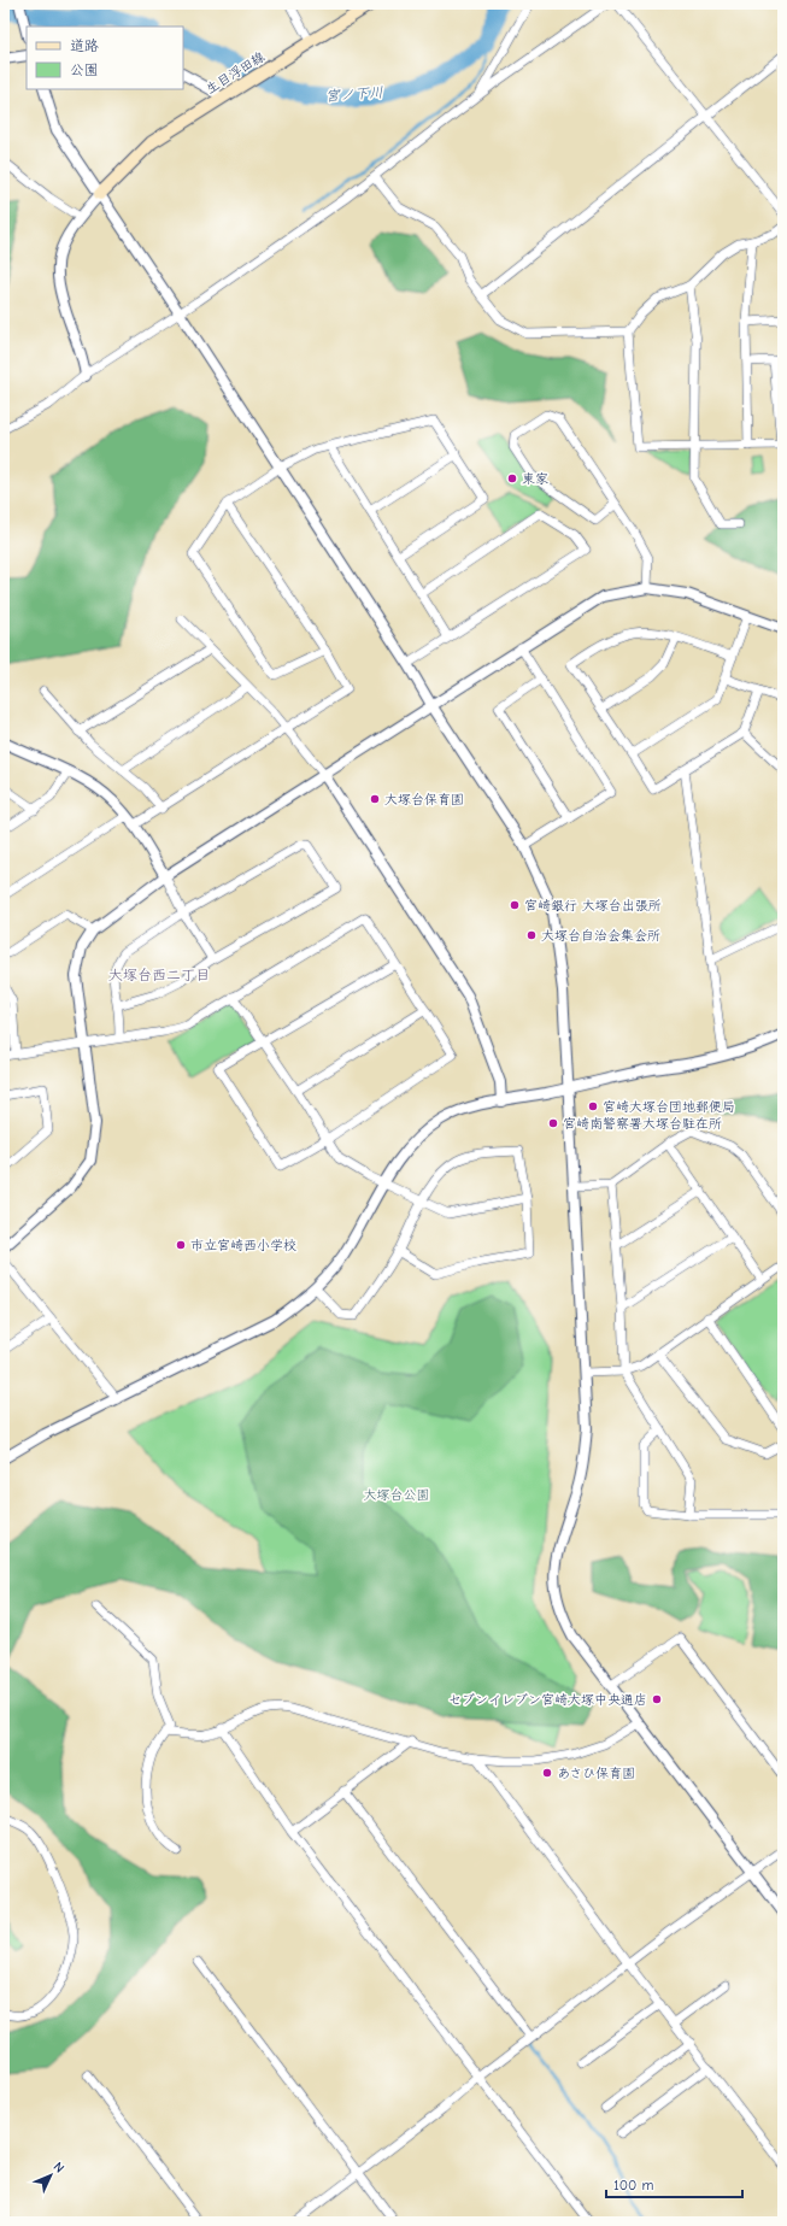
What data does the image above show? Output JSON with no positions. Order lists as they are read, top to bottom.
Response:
{
  "streets": {
    "main road": ["生目浮田線"]
  },
  "districts": ["大塚台西二丁目"],
  "water": ["宮ノ下川"],
  "parks": ["大塚台公園"],
  "places": [
    "東家",
    "大塚台保育園",
    "宮崎銀行 大塚台出張所",
    "大塚台自治会集会所",
    "宮崎大塚台団地郵便局",
    "宮崎南警察署大塚台駐在所",
    "市立宮崎西小学校",
    "セブンイレブン宮崎大塚中央通店",
    "あさひ保育園"
  ],
  "legend": ["道路", "公園"],
  "scale_bar": "100 m",
  "north": "top right"
}
